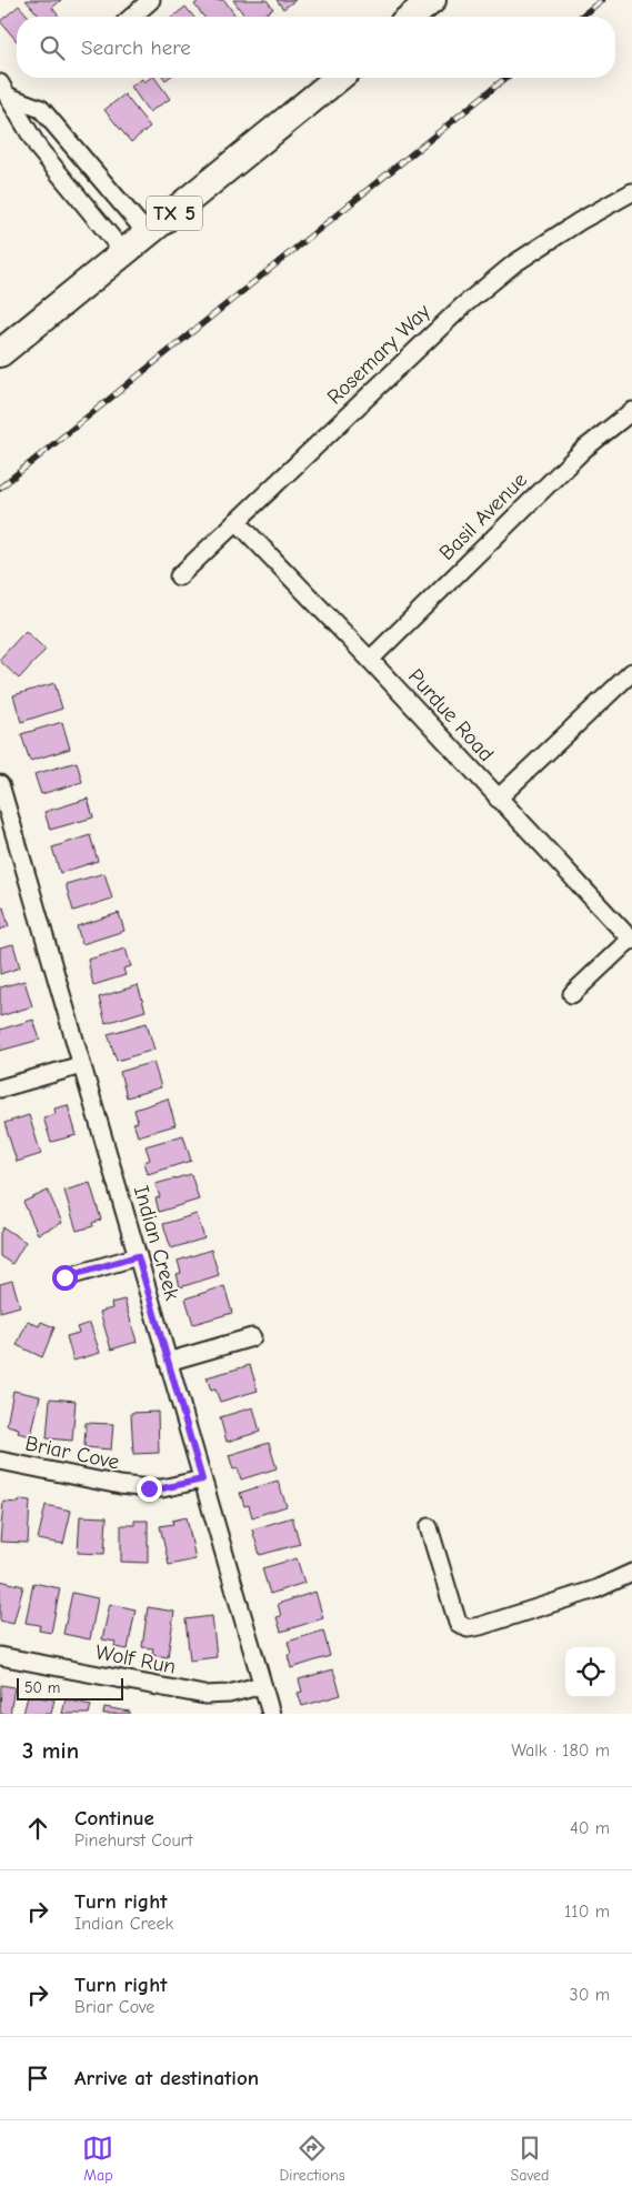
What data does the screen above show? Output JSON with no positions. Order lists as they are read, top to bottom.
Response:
{
  "streets": {
    "main road": ["TX 5"],
    "street": [
      "Rosemary Way",
      "Basil Avenue",
      "Purdue Road",
      "Indian Creek",
      "Briar Cove",
      "Wolf Run"
    ]
  },
  "crossings": [
    ["Rosemary Way", "Purdue Road"],
    ["Basil Avenue", "Purdue Road"],
    ["Indian Creek", "Briar Cove"],
    ["Indian Creek", "Wolf Run"]
  ],
  "scale_bar": "50 m",
  "page": {
    "search": "Search here",
    "scale": "50 m",
    "heading": ["3 min", "Walk · 180 m"],
    "list": [
      ["Continue", "Pinehurst Court", "40 m"],
      ["Turn right", "Indian Creek", "110 m"],
      ["Turn right", "Briar Cove", "30 m"],
      "Arrive at destination"
    ],
    "nav": ["Map", "Directions", "Saved"]
  }
}
